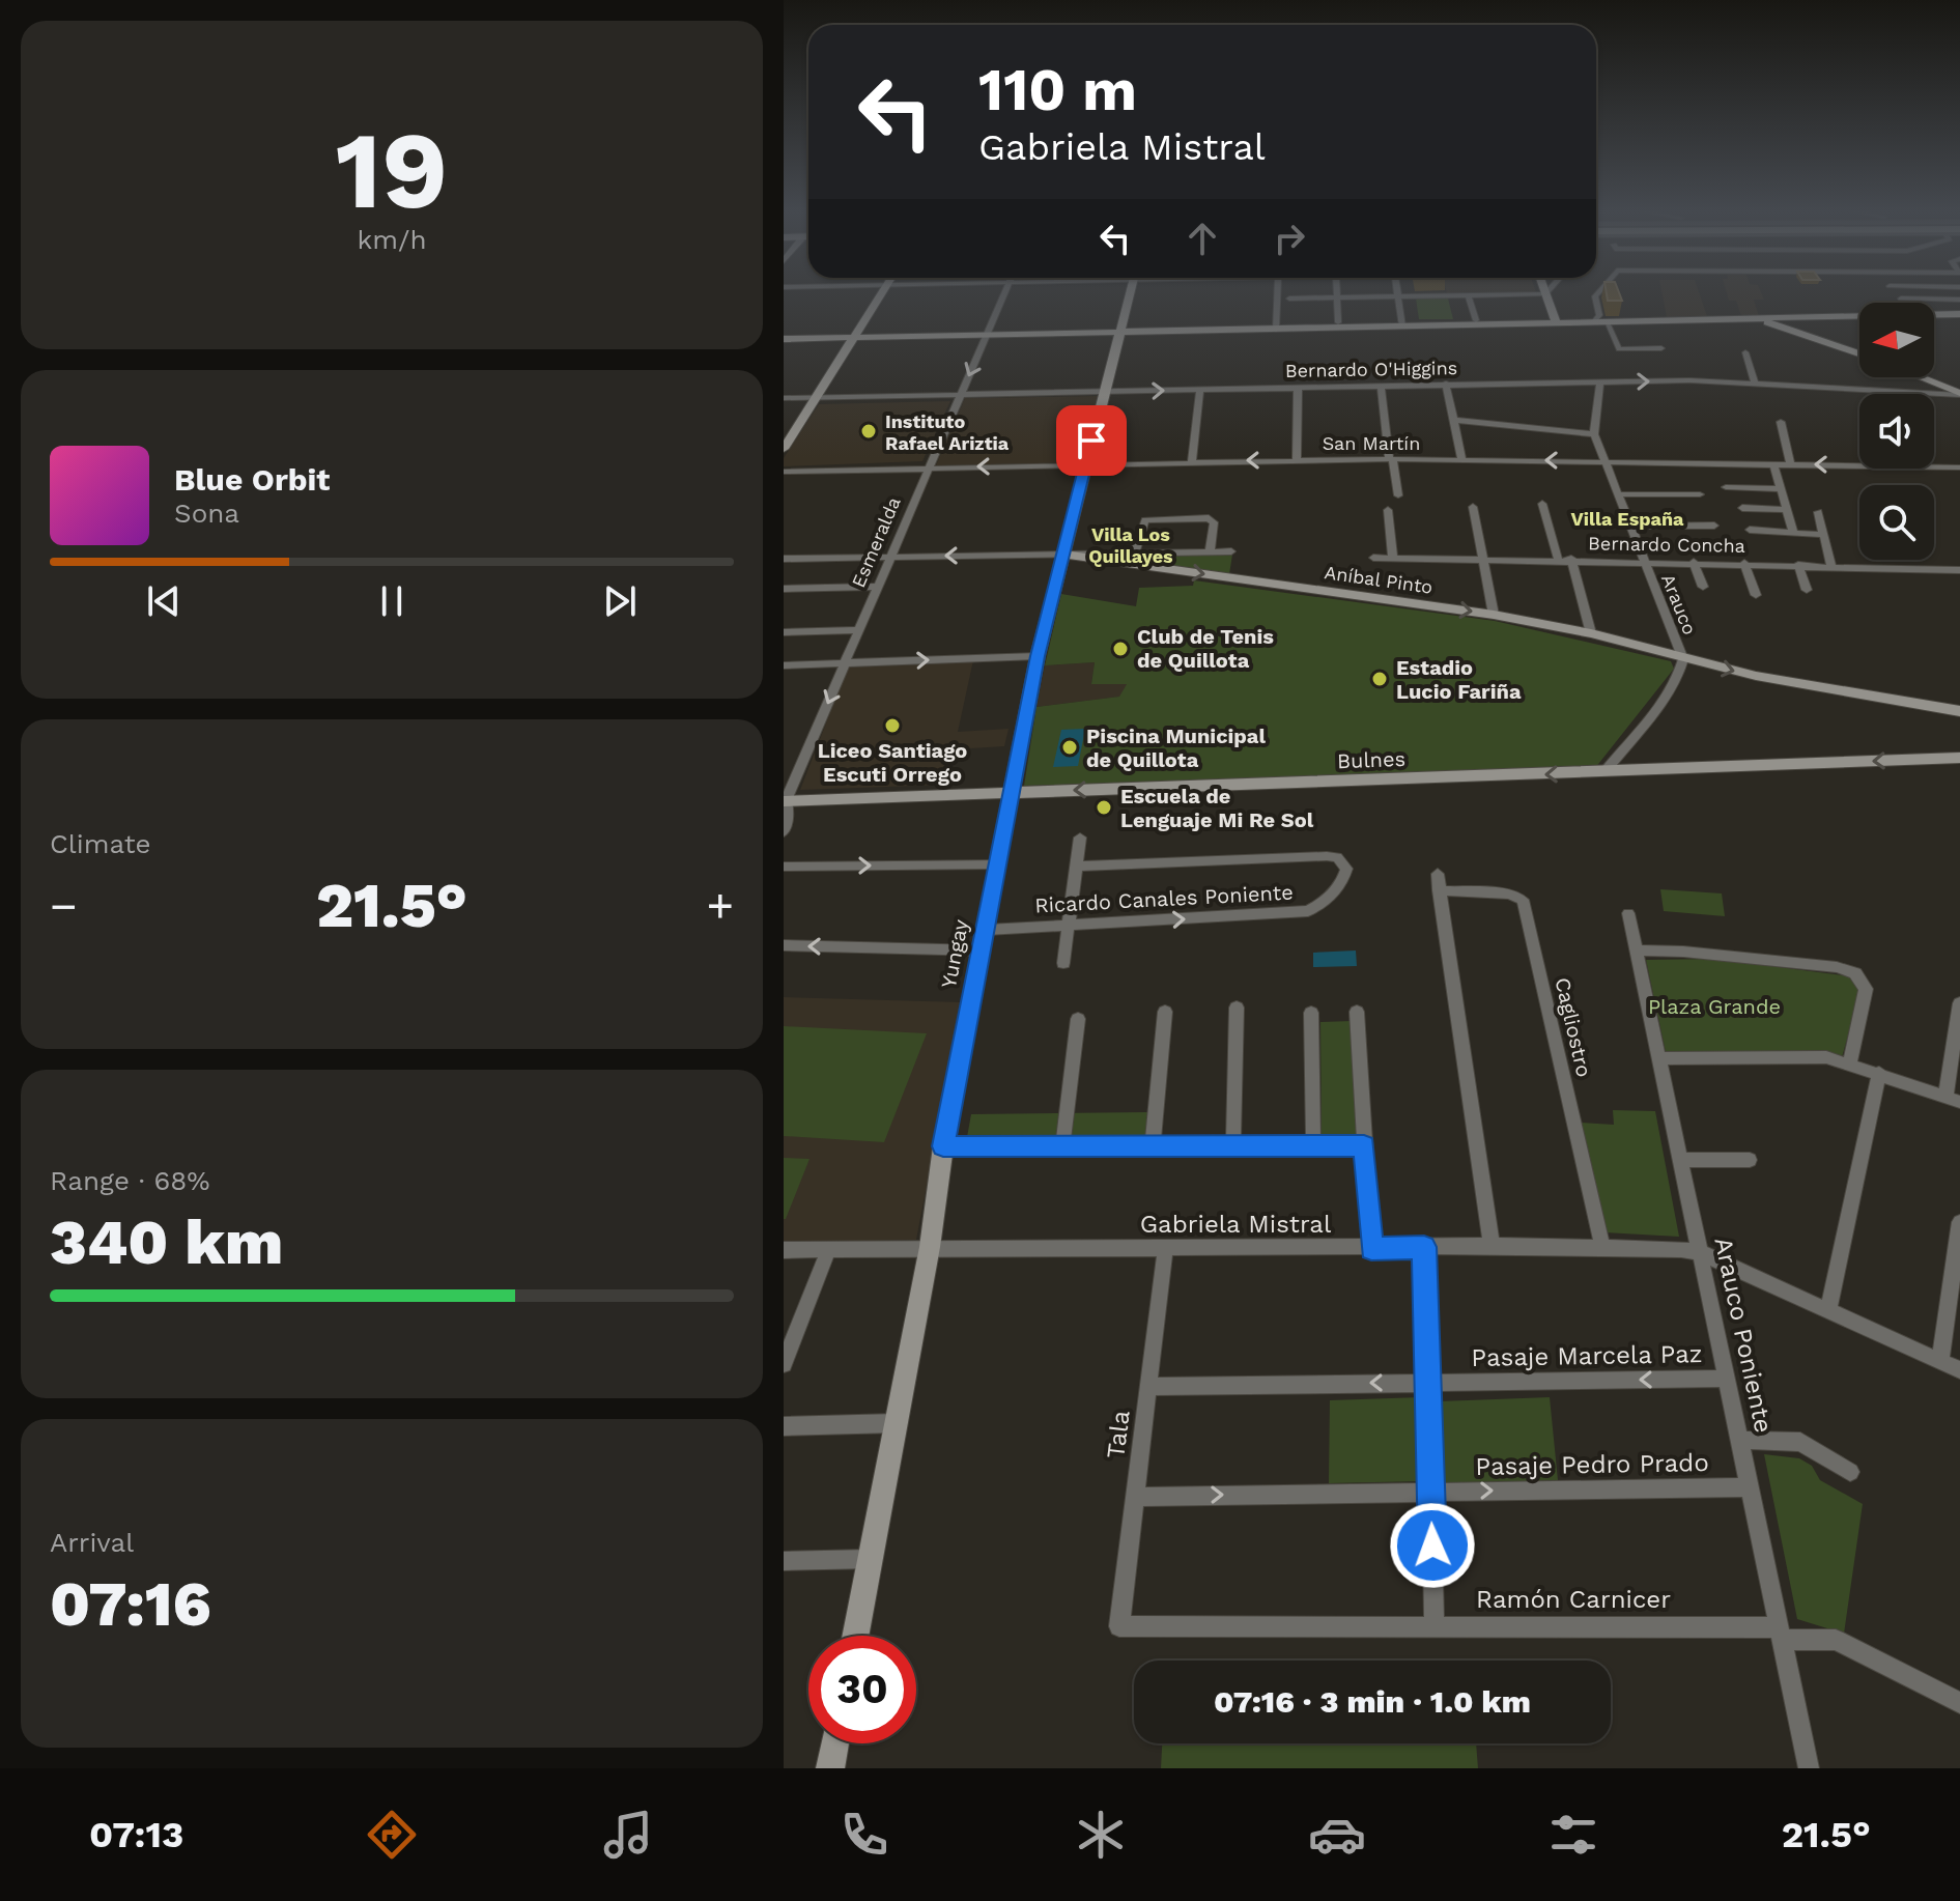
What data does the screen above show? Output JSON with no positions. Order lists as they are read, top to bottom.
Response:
{
  "streets": {
    "street": [
      "Bernardo O'Higgins",
      "San Martín",
      "Esmeralda",
      "Bernardo Concha",
      "Aníbal Pinto",
      "Arauco",
      "Bulnes",
      "Ricardo Canales Poniente",
      "Yungay",
      "Cagliostro",
      "Gabriela Mistral",
      "Arauco Poniente",
      "Pasaje Marcela Paz",
      "Tala",
      "Pasaje Pedro Prado",
      "Ramón Carnicer"
    ]
  },
  "crossings": [
    ["Bernardo O'Higgins", "Esmeralda"],
    ["Bernardo O'Higgins", "Arauco"],
    ["Bernardo O'Higgins", "Yungay"],
    ["San Martín", "Esmeralda"],
    ["San Martín", "Arauco"],
    ["San Martín", "Yungay"],
    ["Esmeralda", "Aníbal Pinto"],
    ["Esmeralda", "Bulnes"],
    ["Bernardo Concha", "Arauco"],
    ["Aníbal Pinto", "Arauco"],
    ["Aníbal Pinto", "Yungay"],
    ["Arauco", "Bulnes"],
    ["Bulnes", "Yungay"],
    ["Ricardo Canales Poniente", "Yungay"],
    ["Yungay", "Gabriela Mistral"],
    ["Cagliostro", "Gabriela Mistral"],
    ["Gabriela Mistral", "Arauco Poniente"],
    ["Gabriela Mistral", "Tala"],
    ["Arauco Poniente", "Pasaje Marcela Paz"],
    ["Arauco Poniente", "Pasaje Pedro Prado"],
    ["Arauco Poniente", "Ramón Carnicer"],
    ["Pasaje Marcela Paz", "Tala"],
    ["Tala", "Pasaje Pedro Prado"],
    ["Tala", "Ramón Carnicer"]
  ],
  "one_way": [
    "Esmeralda",
    "Bulnes",
    "Pasaje Marcela Paz",
    "Pasaje Pedro Prado"
  ],
  "districts": ["Villa España", "Villa Los Quillayes"],
  "parks": ["Plaza Grande"],
  "places": [
    "Instituto Rafael Ariztia",
    "Club de Tenis de Quillota",
    "Estadio Lucio Fariña",
    "Liceo Santiago Escuti Orrego",
    "Piscina Municipal de Quillota",
    "Escuela de Lenguaje Mi Re Sol"
  ],
  "north": "left",
  "page": {
    "tile": [
      ["19", "km/h"],
      "Climate",
      ["Range · 68%", "340 km"],
      ["Arrival", "07:16"]
    ],
    "turn": ["110 m", "Gabriela Mistral"],
    "song": ["Blue Orbit", "Sona"],
    "heat": ["−", "21.5°", "+"],
    "limit": "30",
    "trip": "07:16 · 3 min · 1.0 km",
    "tabs": ["07:13", "21.5°"]
  }
}
